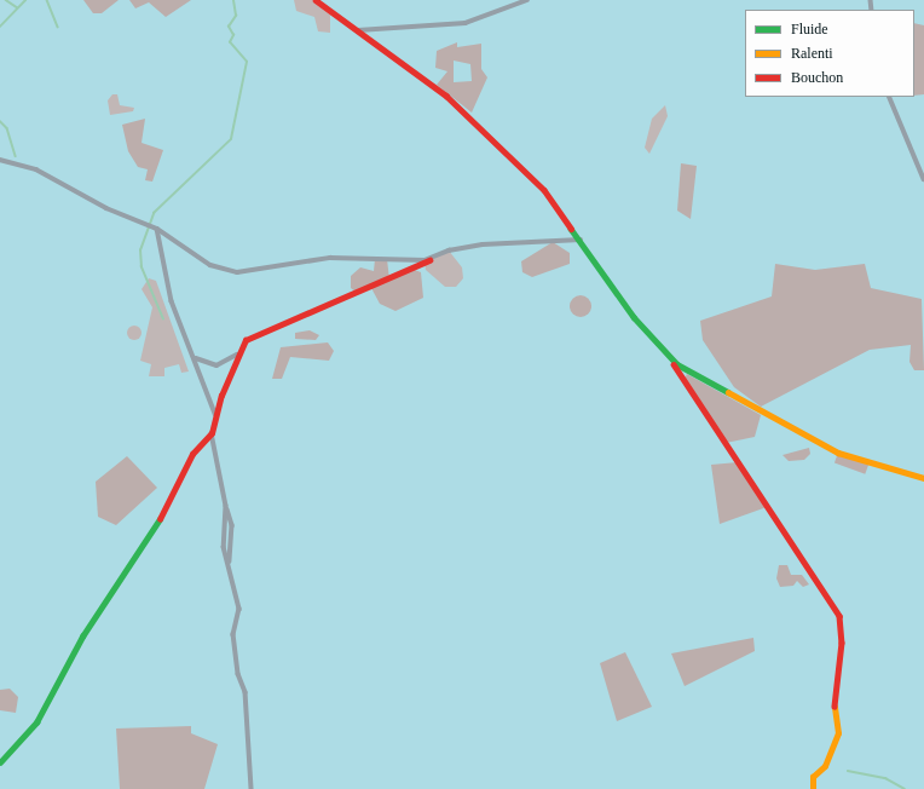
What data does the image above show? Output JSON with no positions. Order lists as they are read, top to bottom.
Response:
{
  "legend": ["Fluide", "Ralenti", "Bouchon"]
}
